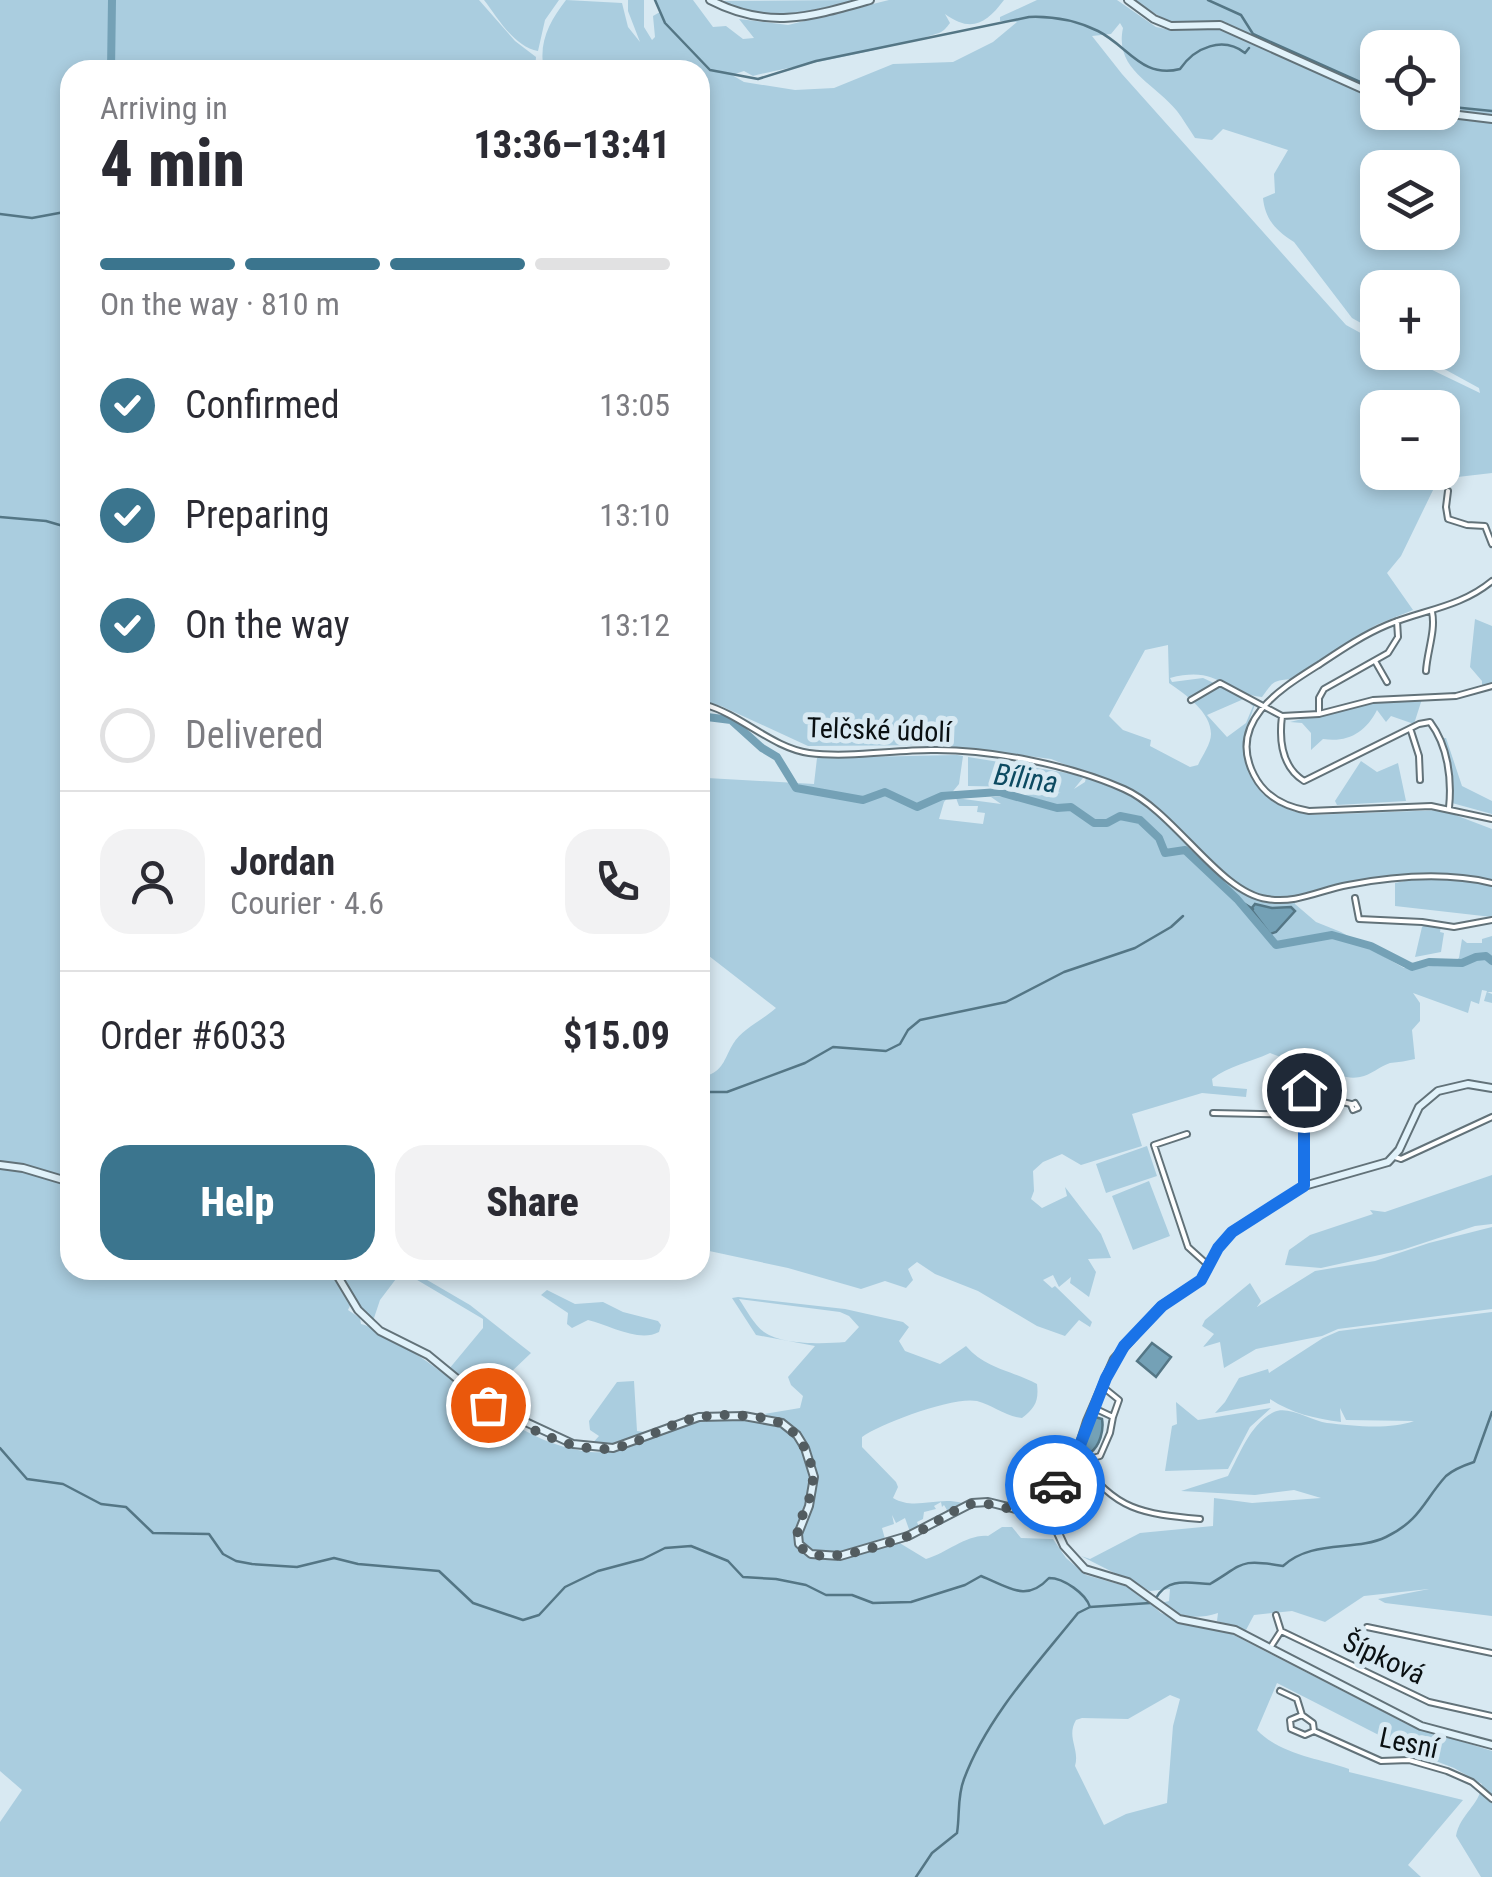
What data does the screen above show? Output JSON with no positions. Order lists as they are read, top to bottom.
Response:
{
  "streets": {
    "street": ["Telčské údolí", "Šípková", "Lesní"]
  },
  "water": ["Bílina"],
  "page": {
    "map_buttons": ["+", "−"],
    "heading": ["4 min", "Arriving in", "13:36–13:41"],
    "panel": [
      "Jordan",
      "Courier · 4.6",
      "Order #6033",
      "$15.09"
    ],
    "bar": "On the way · 810 m",
    "list": [
      ["Confirmed", "13:05"],
      ["Preparing", "13:10"],
      ["On the way", "13:12"],
      "Delivered"
    ],
    "buttons": ["Help", "Share"]
  }
}
